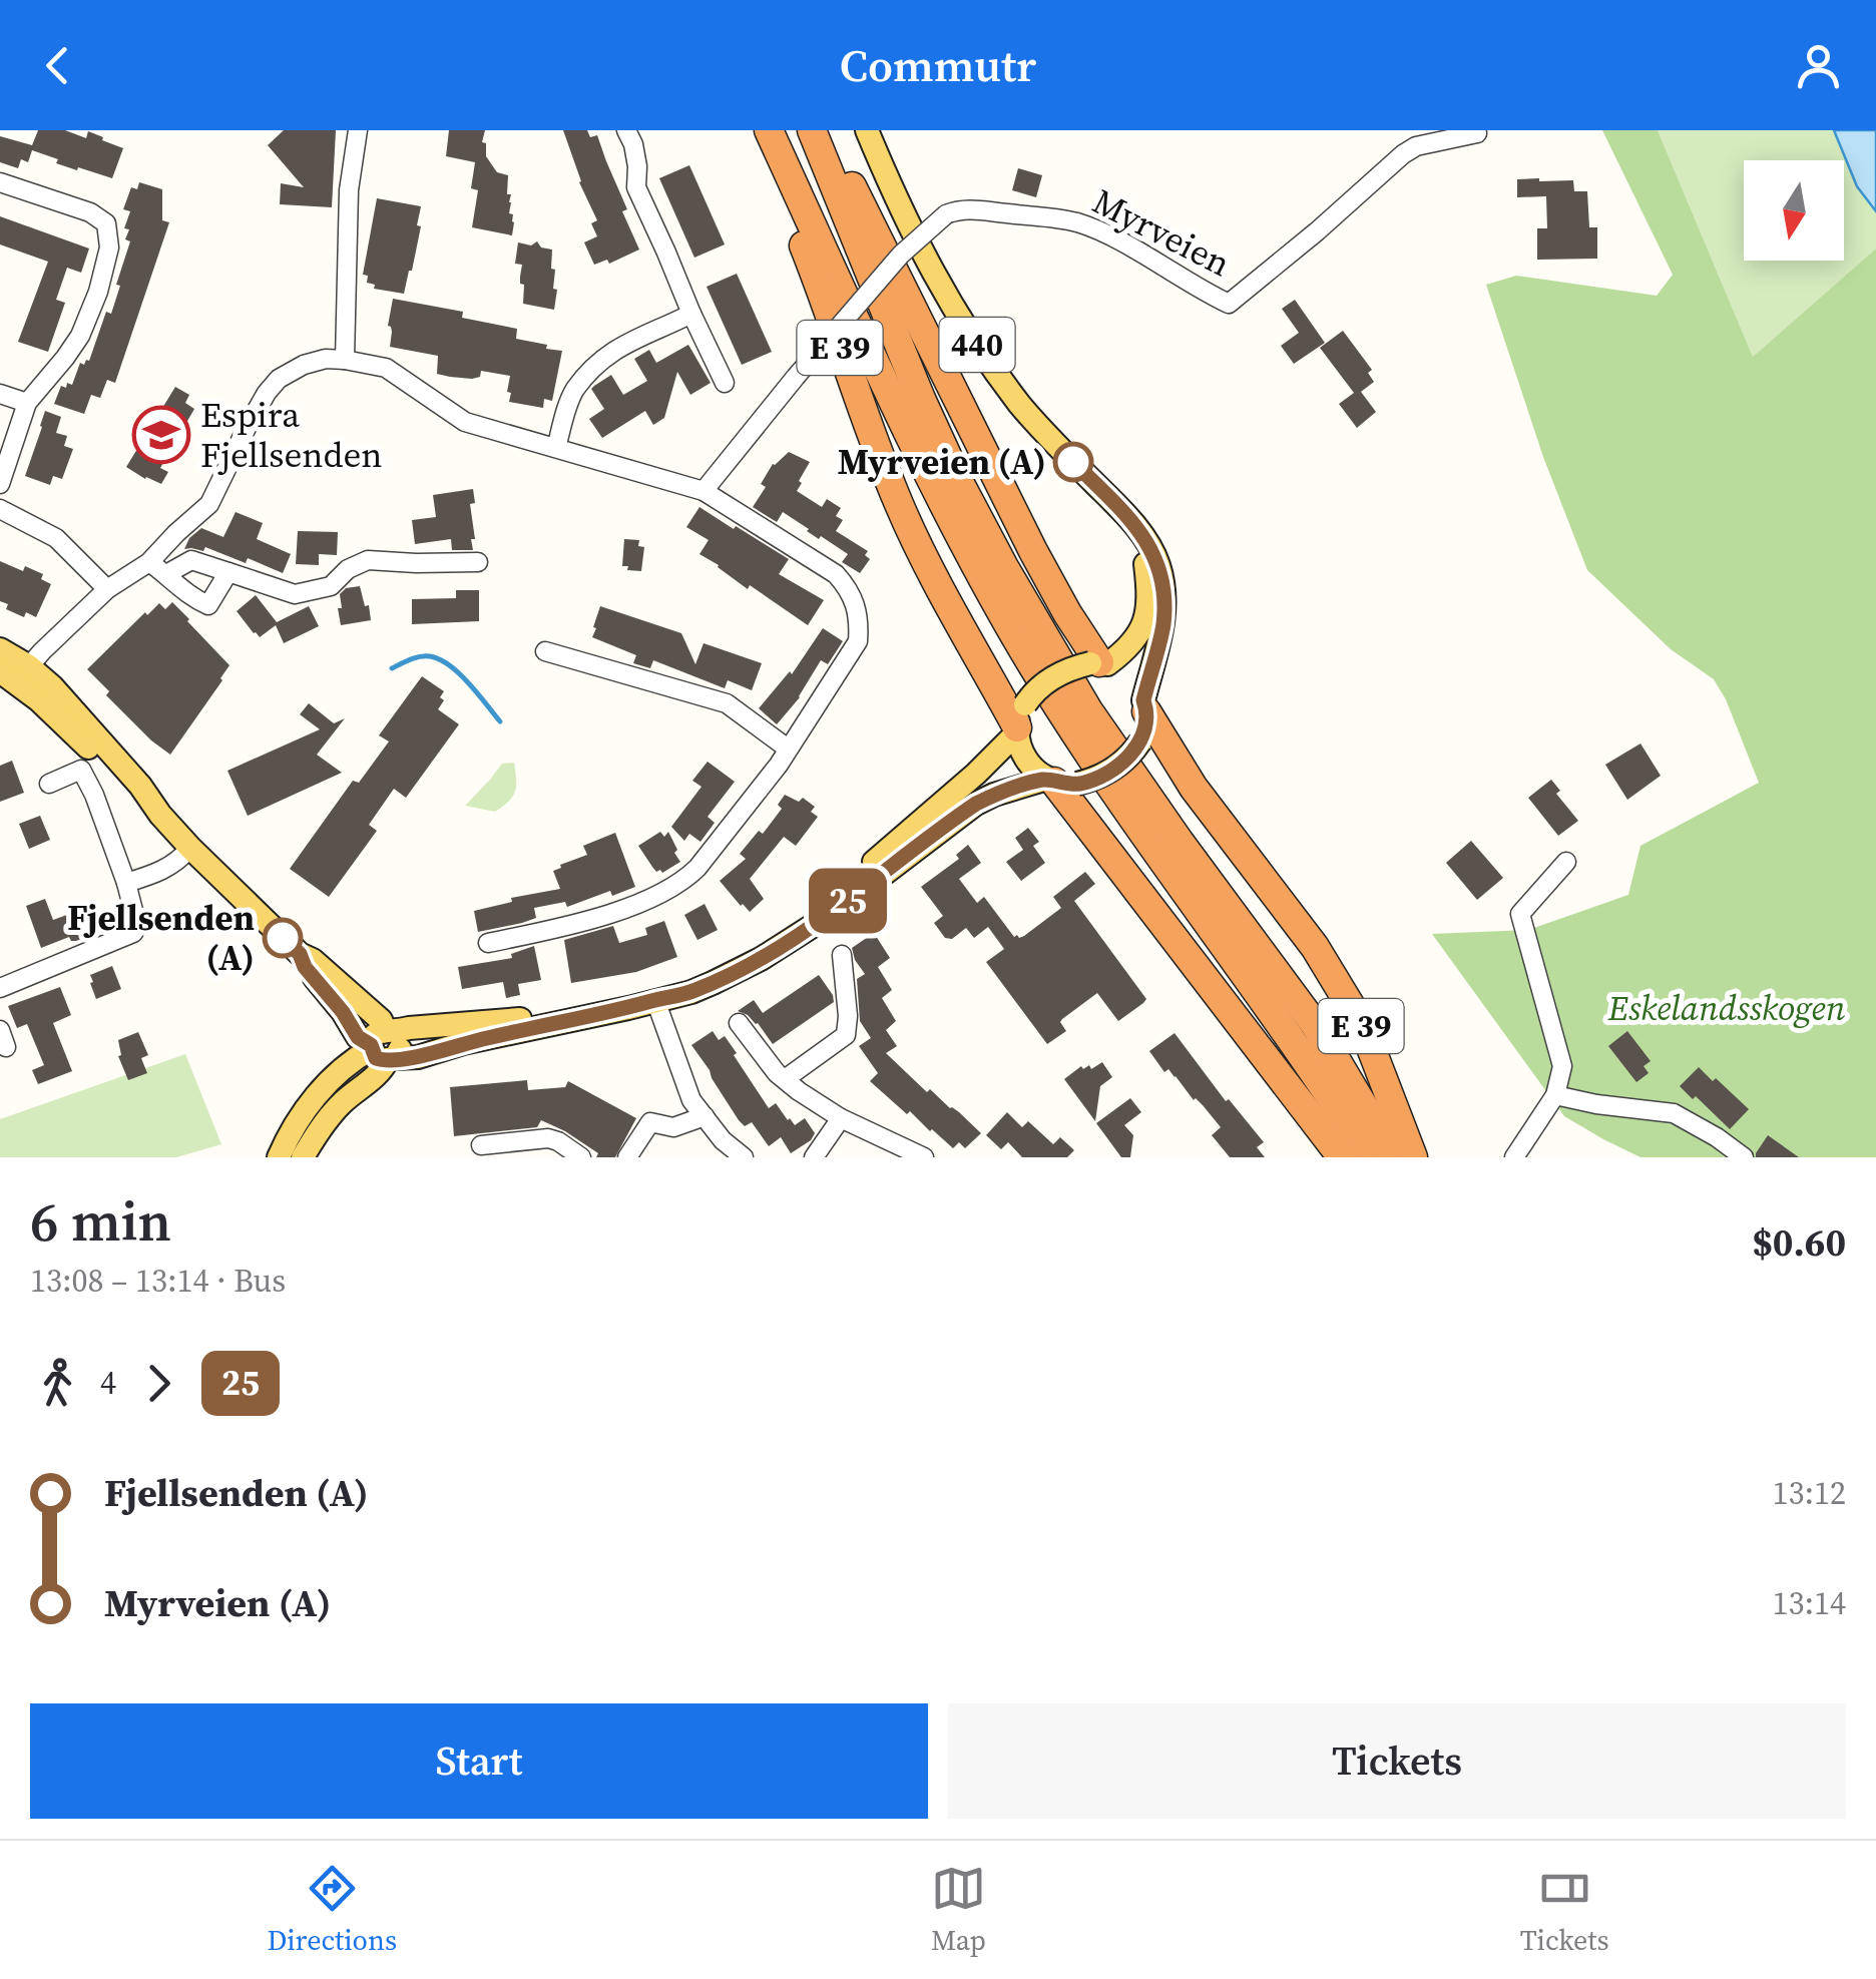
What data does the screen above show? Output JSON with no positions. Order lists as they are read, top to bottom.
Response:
{
  "streets": {
    "highway": ["E 39"],
    "main road": ["440"],
    "street": ["Myrveien"]
  },
  "crossings": [
    ["440", "E 39"]
  ],
  "parks": ["Eskelandsskogen"],
  "places": {
    "school or university": ["Espira Fjellsenden"],
    "other": ["Myrveien (A)", "Fjellsenden (A)"]
  },
  "lines": ["bus line 25"],
  "north": "bottom",
  "page": {
    "header": "Commutr",
    "on_map": "25",
    "heading": ["6 min", "13:08 – 13:14 · Bus", "$0.60"],
    "legs": ["4", "25"],
    "list": [
      {
        "name": "Fjellsenden (A)",
        "value": "13:12"
      },
      {
        "name": "Myrveien (A)",
        "value": "13:14"
      }
    ],
    "buttons": ["Start", "Tickets"],
    "tabs": ["Directions", "Map", "Tickets"]
  }
}
